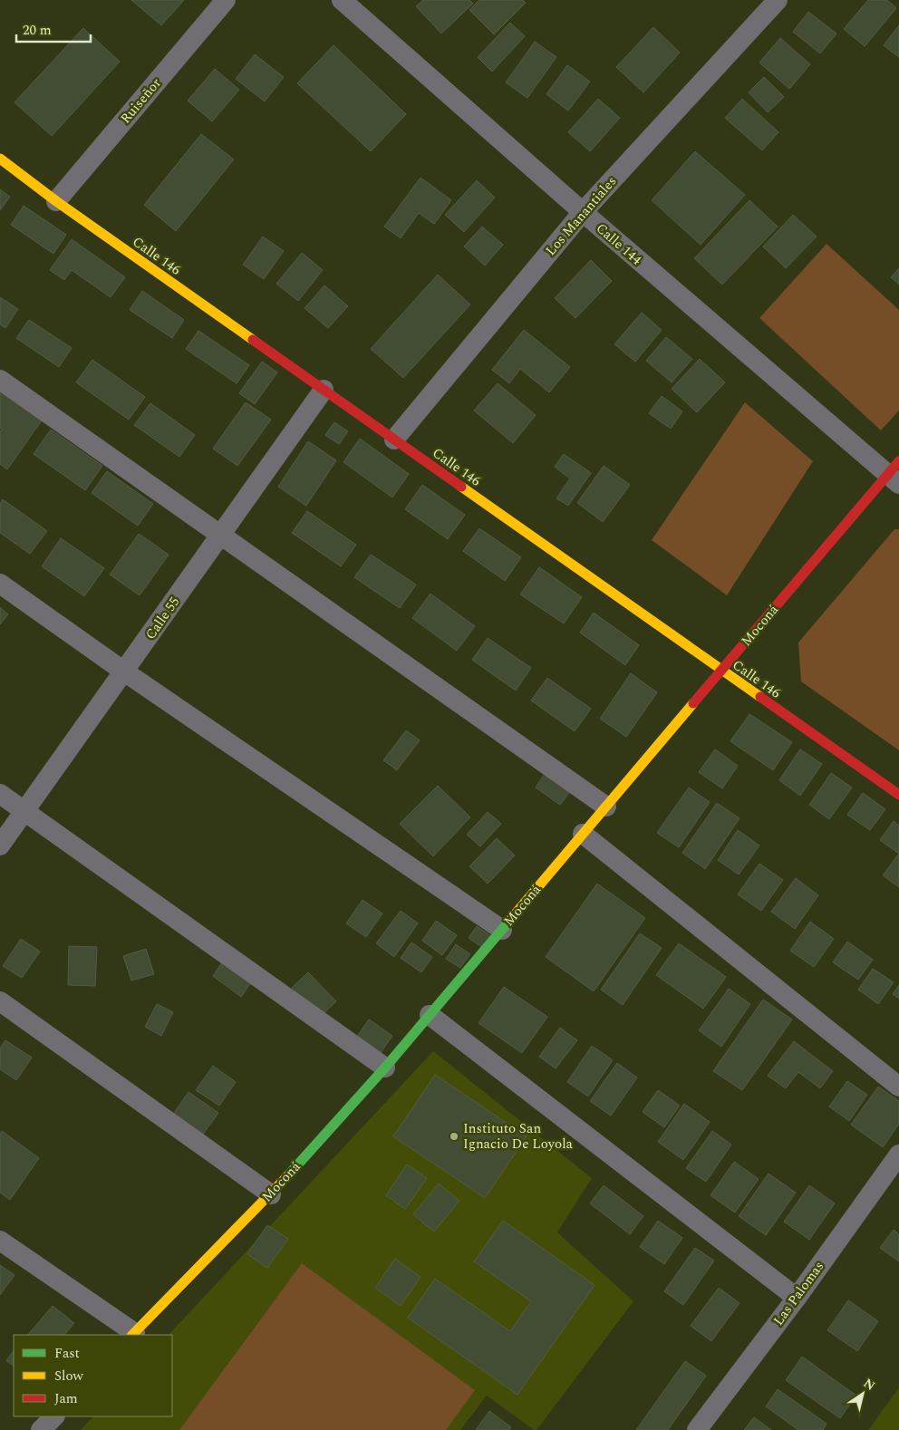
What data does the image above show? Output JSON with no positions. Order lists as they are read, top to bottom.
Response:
{
  "streets": {
    "street": [
      "Ruiseñor",
      "Los Manantiales",
      "Calle 144",
      "Calle 146",
      "Calle 55",
      "Moconá",
      "Las Palomas"
    ]
  },
  "crossings": [
    ["Ruiseñor", "Calle 146"],
    ["Los Manantiales", "Calle 144"],
    ["Los Manantiales", "Calle 146"],
    ["Calle 144", "Moconá"],
    ["Calle 146", "Calle 55"],
    ["Calle 146", "Moconá"]
  ],
  "places": ["Instituto San Ignacio De Loyola"],
  "legend": ["Fast", "Slow", "Jam"],
  "scale_bar": "20 m",
  "north": "top right"
}
